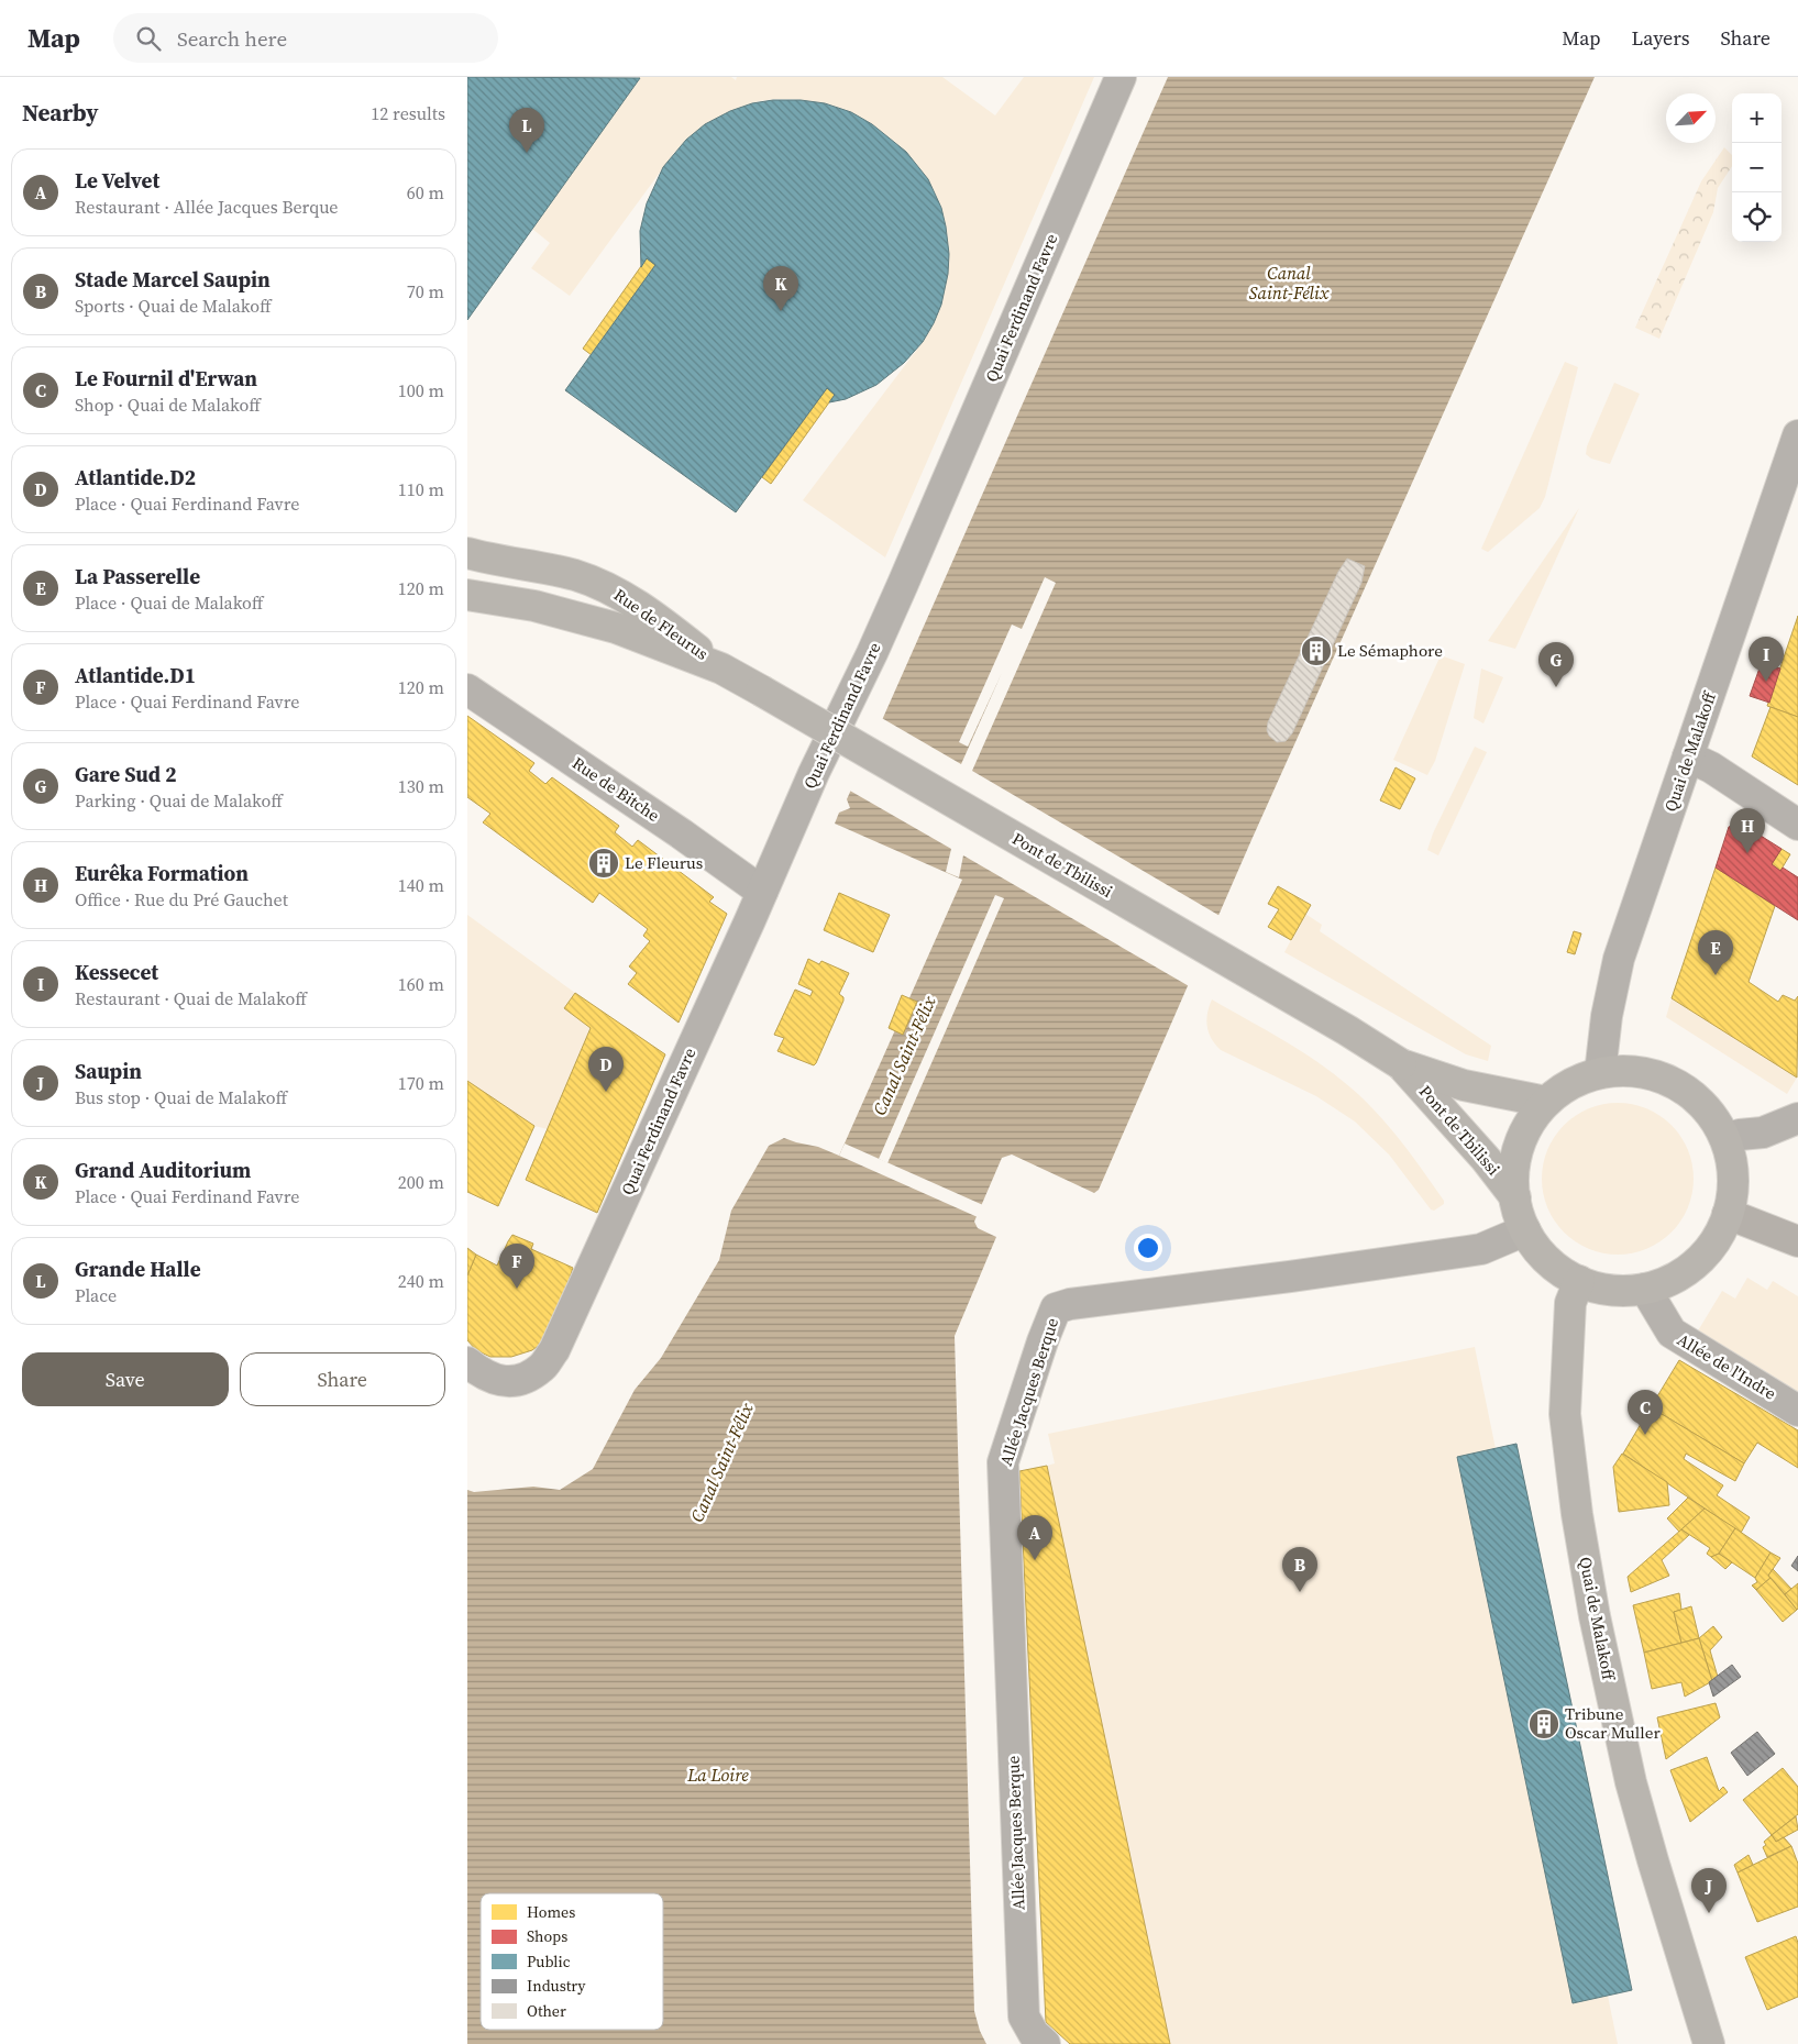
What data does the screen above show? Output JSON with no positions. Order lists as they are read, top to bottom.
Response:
{
  "streets": {
    "main road": ["Rue de Fleurus", "Quai de Malakoff", "Pont de Tbilissi"],
    "street": [
      "Quai Ferdinand Favre",
      "Rue de Bitche",
      "Allée de l'Indre",
      "Allée Jacques Berque"
    ]
  },
  "crossings": [
    ["Quai Ferdinand Favre", "Rue de Bitche"],
    ["Rue de Fleurus", "Pont de Tbilissi"]
  ],
  "water": ["Canal Saint-Félix", "La Loire"],
  "places": {
    "building": ["Le Sémaphore", "Le Fleurus", "Tribune Oscar Muller"]
  },
  "legend": [
    "Homes",
    "Shops",
    "Public",
    "Industry",
    "Other"
  ],
  "north": "top right",
  "page": {
    "header": "Map",
    "search": "Search here",
    "nav": ["Map", "Layers", "Share"],
    "heading": ["Nearby", "12 results"],
    "map_buttons": ["+", "−"],
    "pins": [
      "L",
      "K",
      "I",
      "G",
      "H",
      "E",
      "D",
      "F",
      "C",
      "A",
      "B",
      "J"
    ],
    "list": [
      {
        "mark": "A",
        "name": "Le Velvet",
        "note": "Restaurant · Allée Jacques Berque",
        "value": "60 m"
      },
      {
        "mark": "B",
        "name": "Stade Marcel Saupin",
        "note": "Sports · Quai de Malakoff",
        "value": "70 m"
      },
      {
        "mark": "C",
        "name": "Le Fournil d'Erwan",
        "note": "Shop · Quai de Malakoff",
        "value": "100 m"
      },
      {
        "mark": "D",
        "name": "Atlantide.D2",
        "note": "Place · Quai Ferdinand Favre",
        "value": "110 m"
      },
      {
        "mark": "E",
        "name": "La Passerelle",
        "note": "Place · Quai de Malakoff",
        "value": "120 m"
      },
      {
        "mark": "F",
        "name": "Atlantide.D1",
        "note": "Place · Quai Ferdinand Favre",
        "value": "120 m"
      },
      {
        "mark": "G",
        "name": "Gare Sud 2",
        "note": "Parking · Quai de Malakoff",
        "value": "130 m"
      },
      {
        "mark": "H",
        "name": "Eurêka Formation",
        "note": "Office · Rue du Pré Gauchet",
        "value": "140 m"
      },
      {
        "mark": "I",
        "name": "Kessecet",
        "note": "Restaurant · Quai de Malakoff",
        "value": "160 m"
      },
      {
        "mark": "J",
        "name": "Saupin",
        "note": "Bus stop · Quai de Malakoff",
        "value": "170 m"
      },
      {
        "mark": "K",
        "name": "Grand Auditorium",
        "note": "Place · Quai Ferdinand Favre",
        "value": "200 m"
      },
      {
        "mark": "L",
        "name": "Grande Halle",
        "note": "Place",
        "value": "240 m"
      }
    ],
    "buttons": ["Save", "Share"]
  }
}
